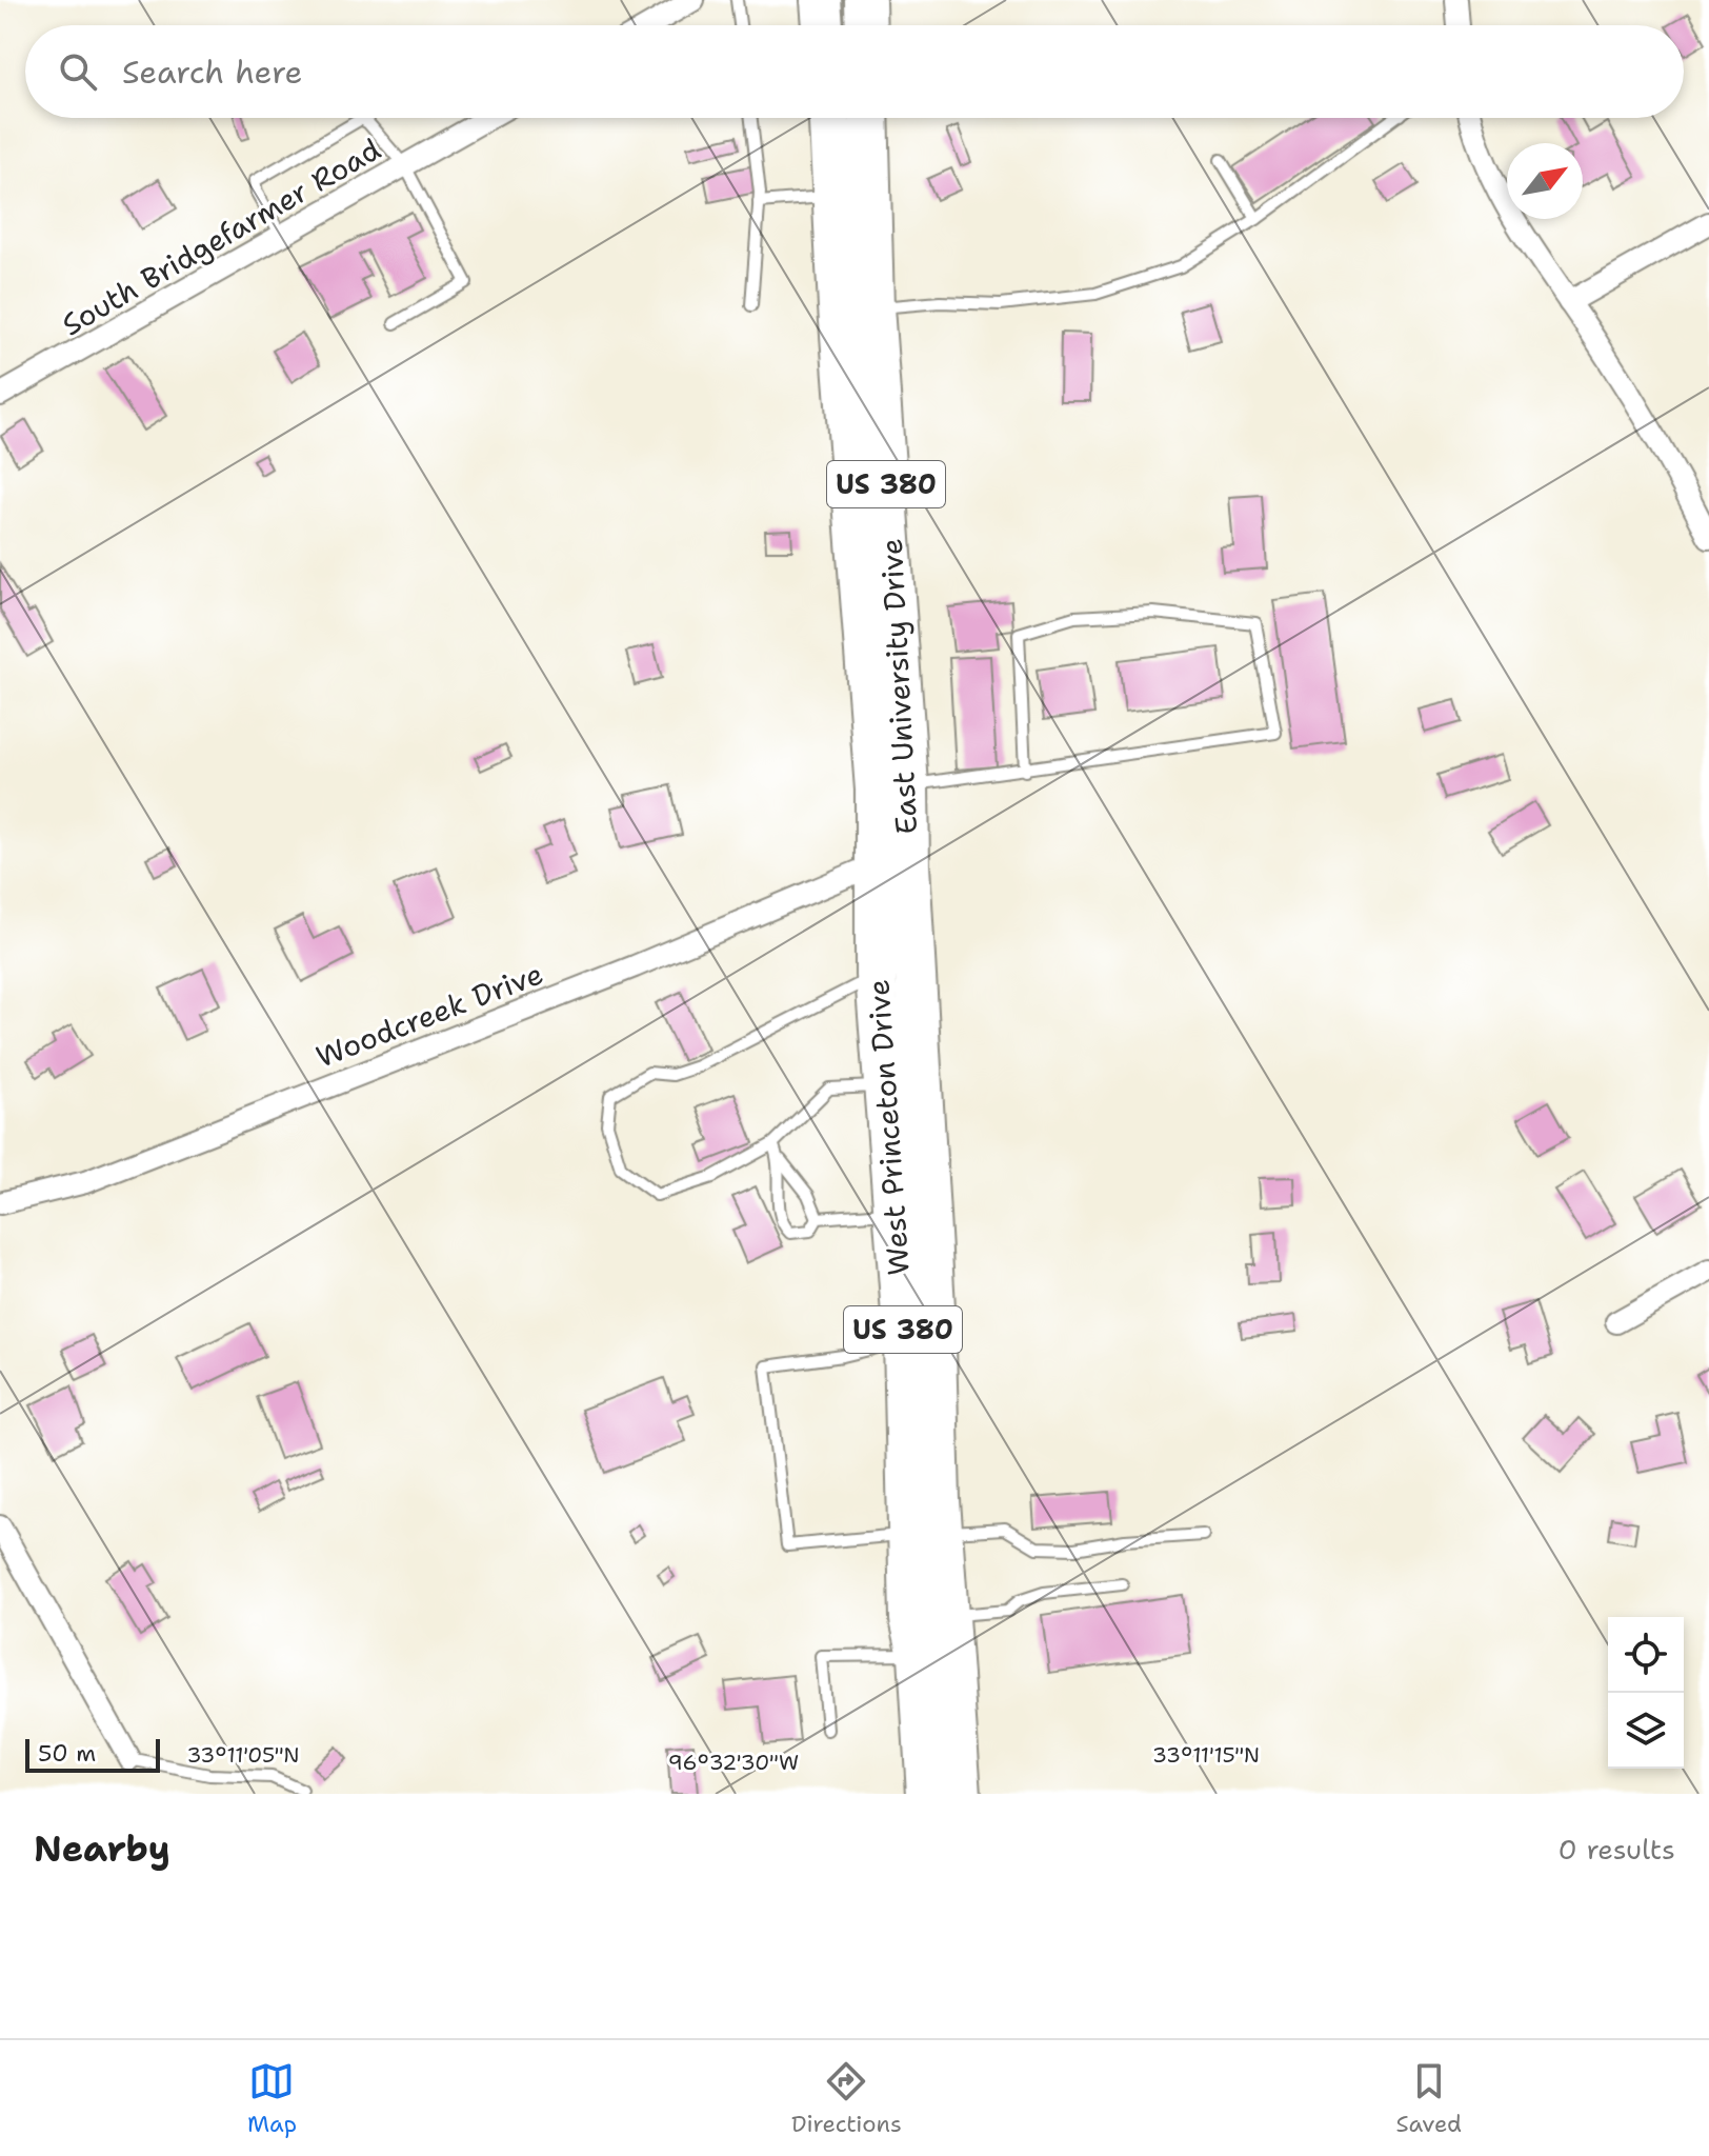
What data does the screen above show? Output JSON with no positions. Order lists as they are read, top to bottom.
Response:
{
  "streets": {
    "highway": ["US 380", "East University Drive", "West Princeton Drive"],
    "street": ["South Bridgefarmer Road", "Woodcreek Drive"]
  },
  "crossings": [
    ["East University Drive", "Woodcreek Drive"],
    ["East University Drive", "West Princeton Drive"],
    ["Woodcreek Drive", "West Princeton Drive"]
  ],
  "scale_bar": "50 m",
  "north": "top right",
  "page": {
    "search": "Search here",
    "scale": "50 m",
    "heading": ["Nearby", "0 results"],
    "nav": ["Map", "Directions", "Saved"]
  },
  "coordinates": ["33°11'05\"N", "33°11'15\"N", "96°32'30\"W"]
}
